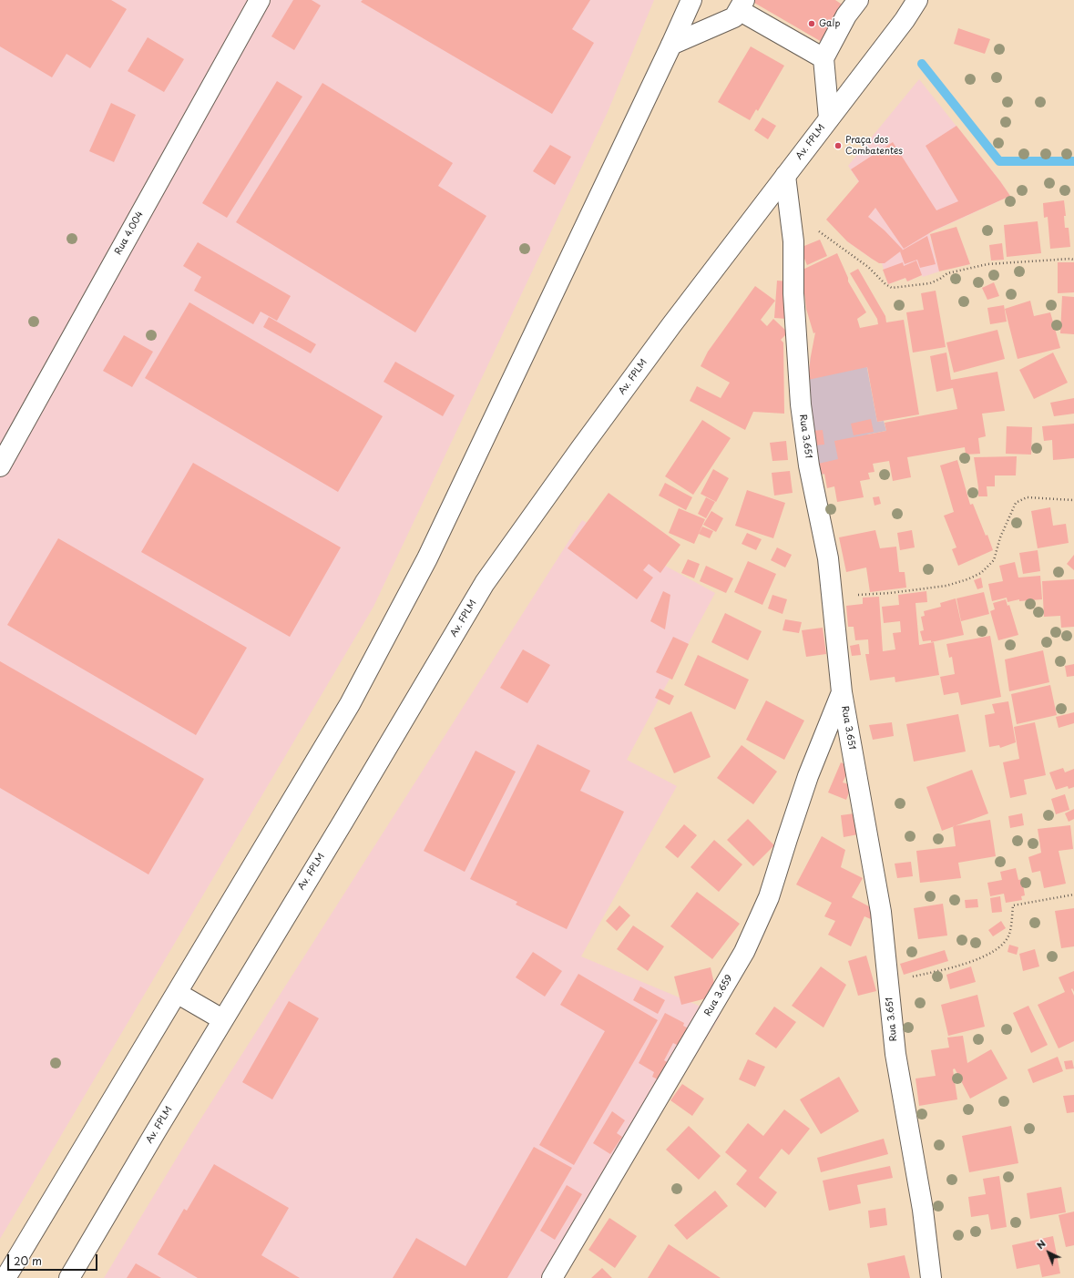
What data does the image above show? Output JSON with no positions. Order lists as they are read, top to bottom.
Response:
{
  "streets": {
    "main road": [
      "Av. FPLM",
      "Rua 4.004",
      "Rua 3.651",
      "Rua 3.659"
    ]
  },
  "crossings": [
    ["Av. FPLM", "Rua 3.651"],
    ["Rua 3.651", "Rua 3.659"]
  ],
  "places": ["Galp", "Praça dos Combatentes"],
  "scale_bar": "20 m",
  "north": "top left"
}
